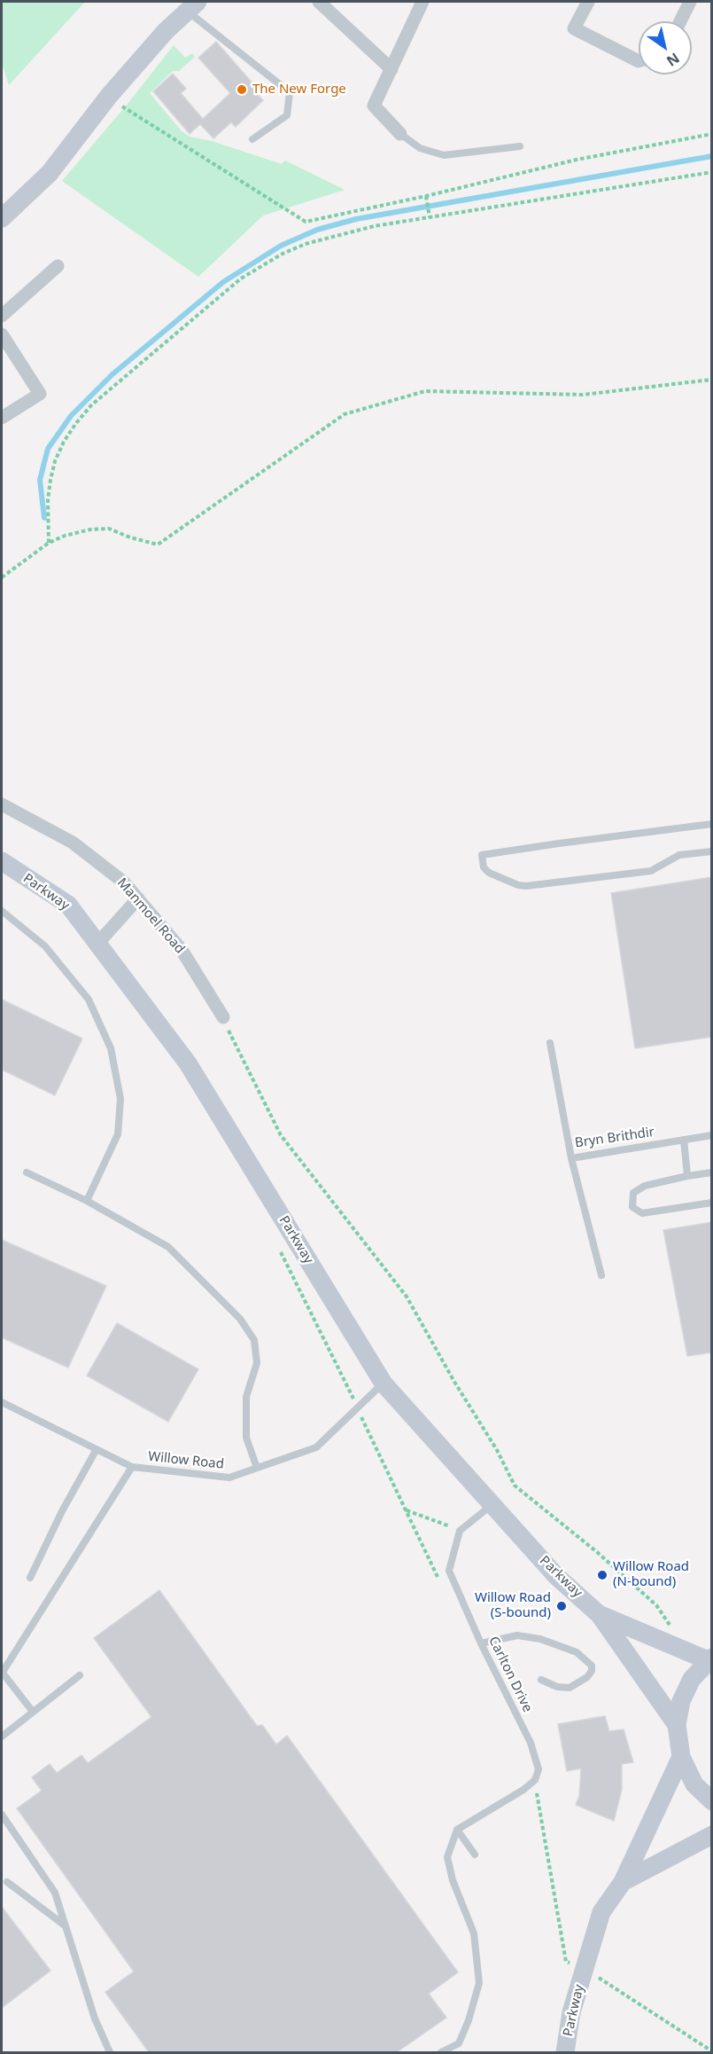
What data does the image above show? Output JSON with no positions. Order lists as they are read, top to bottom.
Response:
{
  "streets": {
    "main road": ["Parkway"],
    "street": ["Manmoel Road"],
    "lane": ["Bryn Brithdir", "Willow Road", "Carlton Drive"]
  },
  "crossings": [
    ["Parkway", "Willow Road"]
  ],
  "places": ["The New Forge", "Willow Road (N-bound)", "Willow Road (S-bound)"],
  "north": "bottom right"
}
